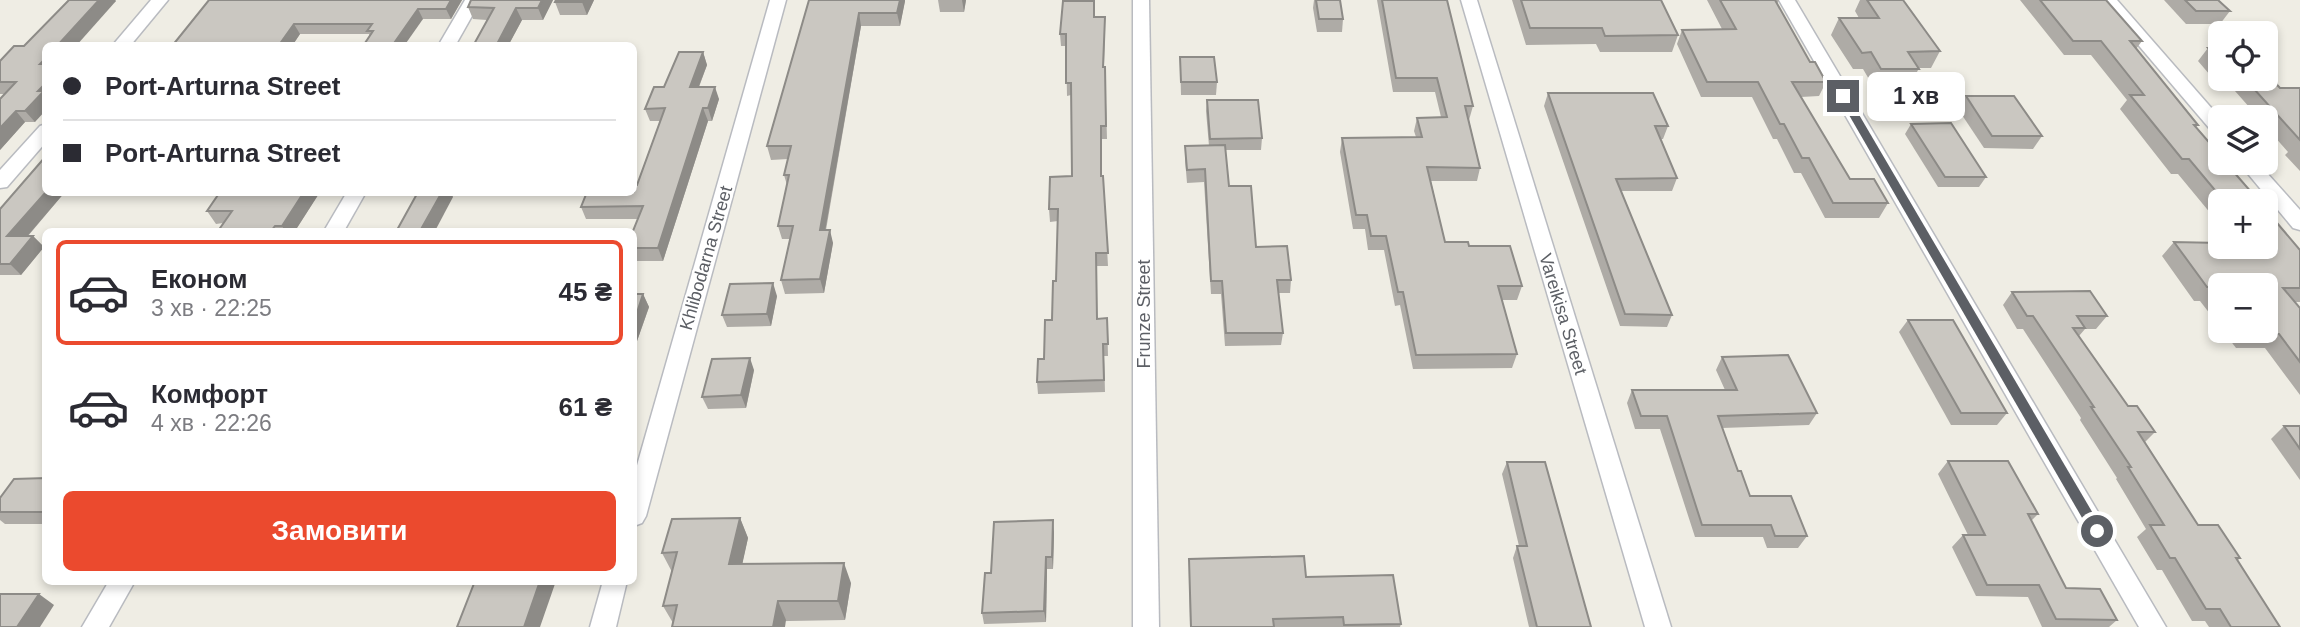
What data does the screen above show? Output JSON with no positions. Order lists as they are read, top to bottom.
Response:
{
  "streets": {
    "street": ["Khlibodarna Street", "Frunze Street", "Vareikisa Street"]
  },
  "page": {
    "map_buttons": ["+", "−"],
    "banner": ["Port-Arturna Street", "Port-Arturna Street"],
    "bubble": "1 хв",
    "list": [
      {
        "name": "Економ",
        "note": "3 хв · 22:25",
        "value": "45 ₴"
      },
      {
        "name": "Комфорт",
        "note": "4 хв · 22:26",
        "value": "61 ₴"
      }
    ],
    "buttons": "Замовити"
  }
}
